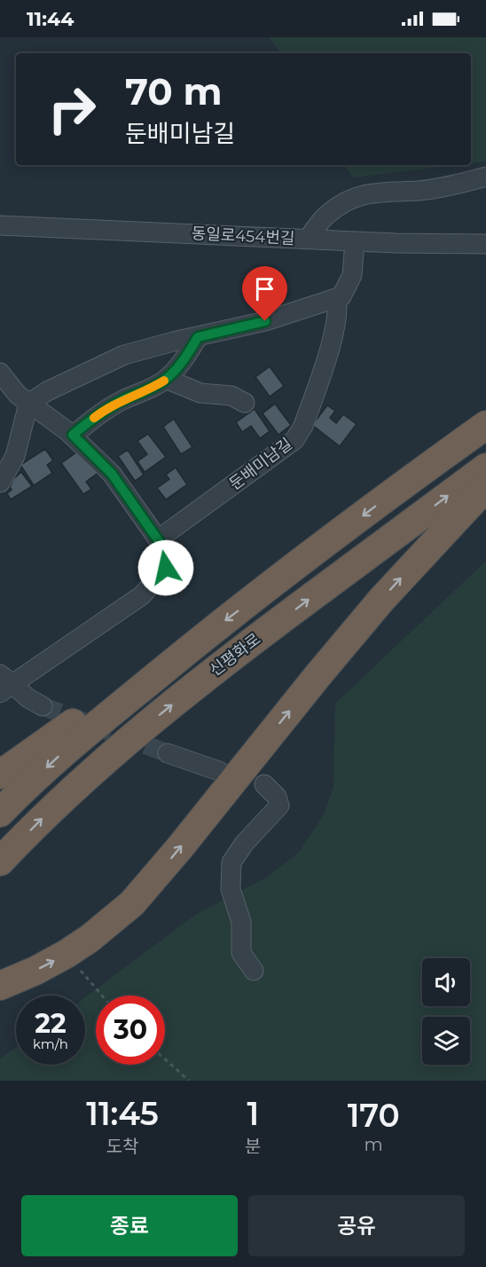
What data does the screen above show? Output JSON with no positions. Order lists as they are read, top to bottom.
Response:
{
  "streets": {
    "highway": ["신평화로"],
    "street": ["동일로454번길", "둔배미남길"]
  },
  "page": {
    "status": "11:44",
    "turn": ["70 m", "둔배미남길"],
    "speed": "22 km/h",
    "limit": "30",
    "eta": [
      "11:45",
      "도착",
      "1",
      "분",
      "170",
      "m"
    ],
    "buttons": ["종료", "공유"]
  }
}
